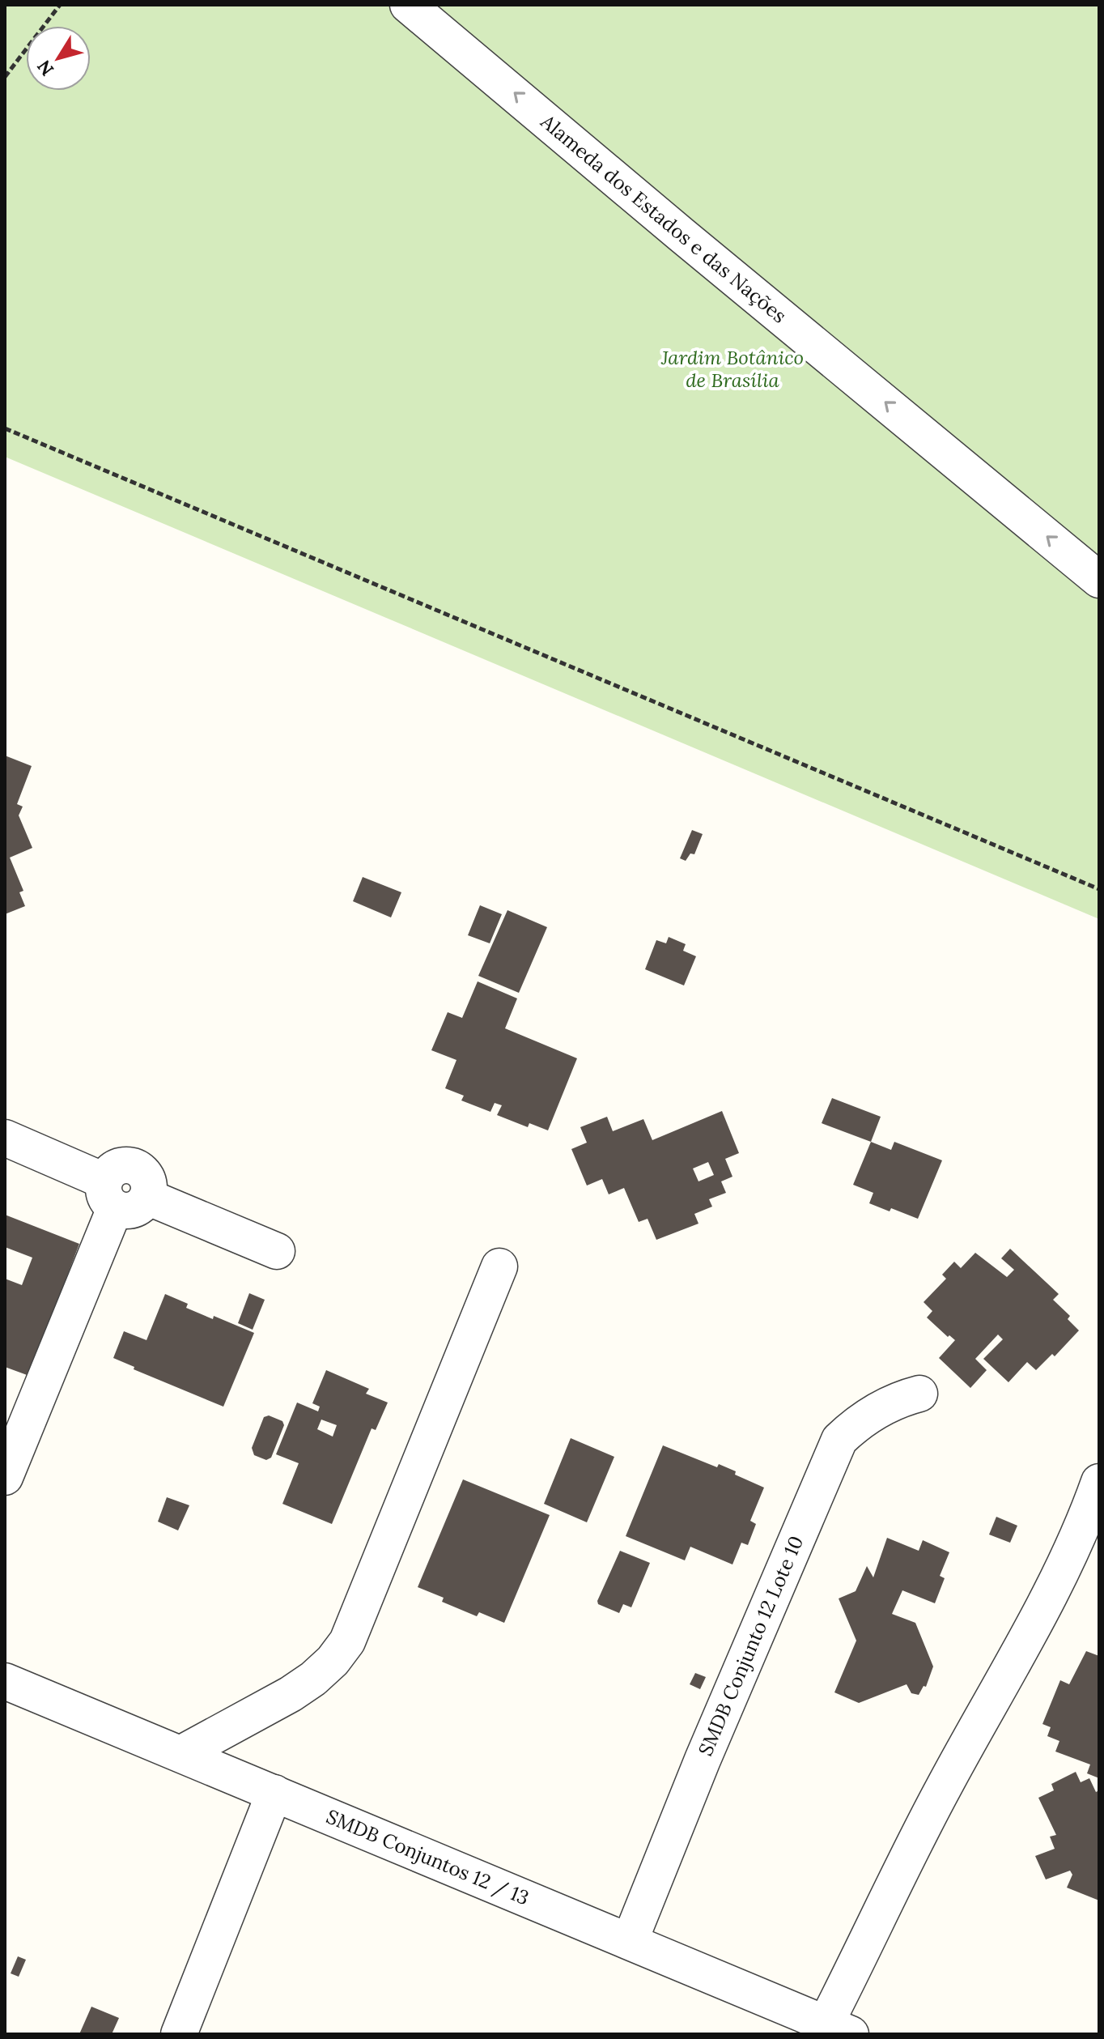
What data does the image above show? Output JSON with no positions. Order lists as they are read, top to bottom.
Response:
{
  "streets": {
    "street": ["Alameda dos Estados e das Nações", "SMDB Conjunto 12 Lote 10", "SMDB Conjuntos 12 / 13"]
  },
  "crossings": [
    ["SMDB Conjunto 12 Lote 10", "SMDB Conjuntos 12 / 13"]
  ],
  "one_way": ["Alameda dos Estados e das Nações"],
  "parks": ["Jardim Botânico de Brasília"],
  "north": "bottom left"
}
